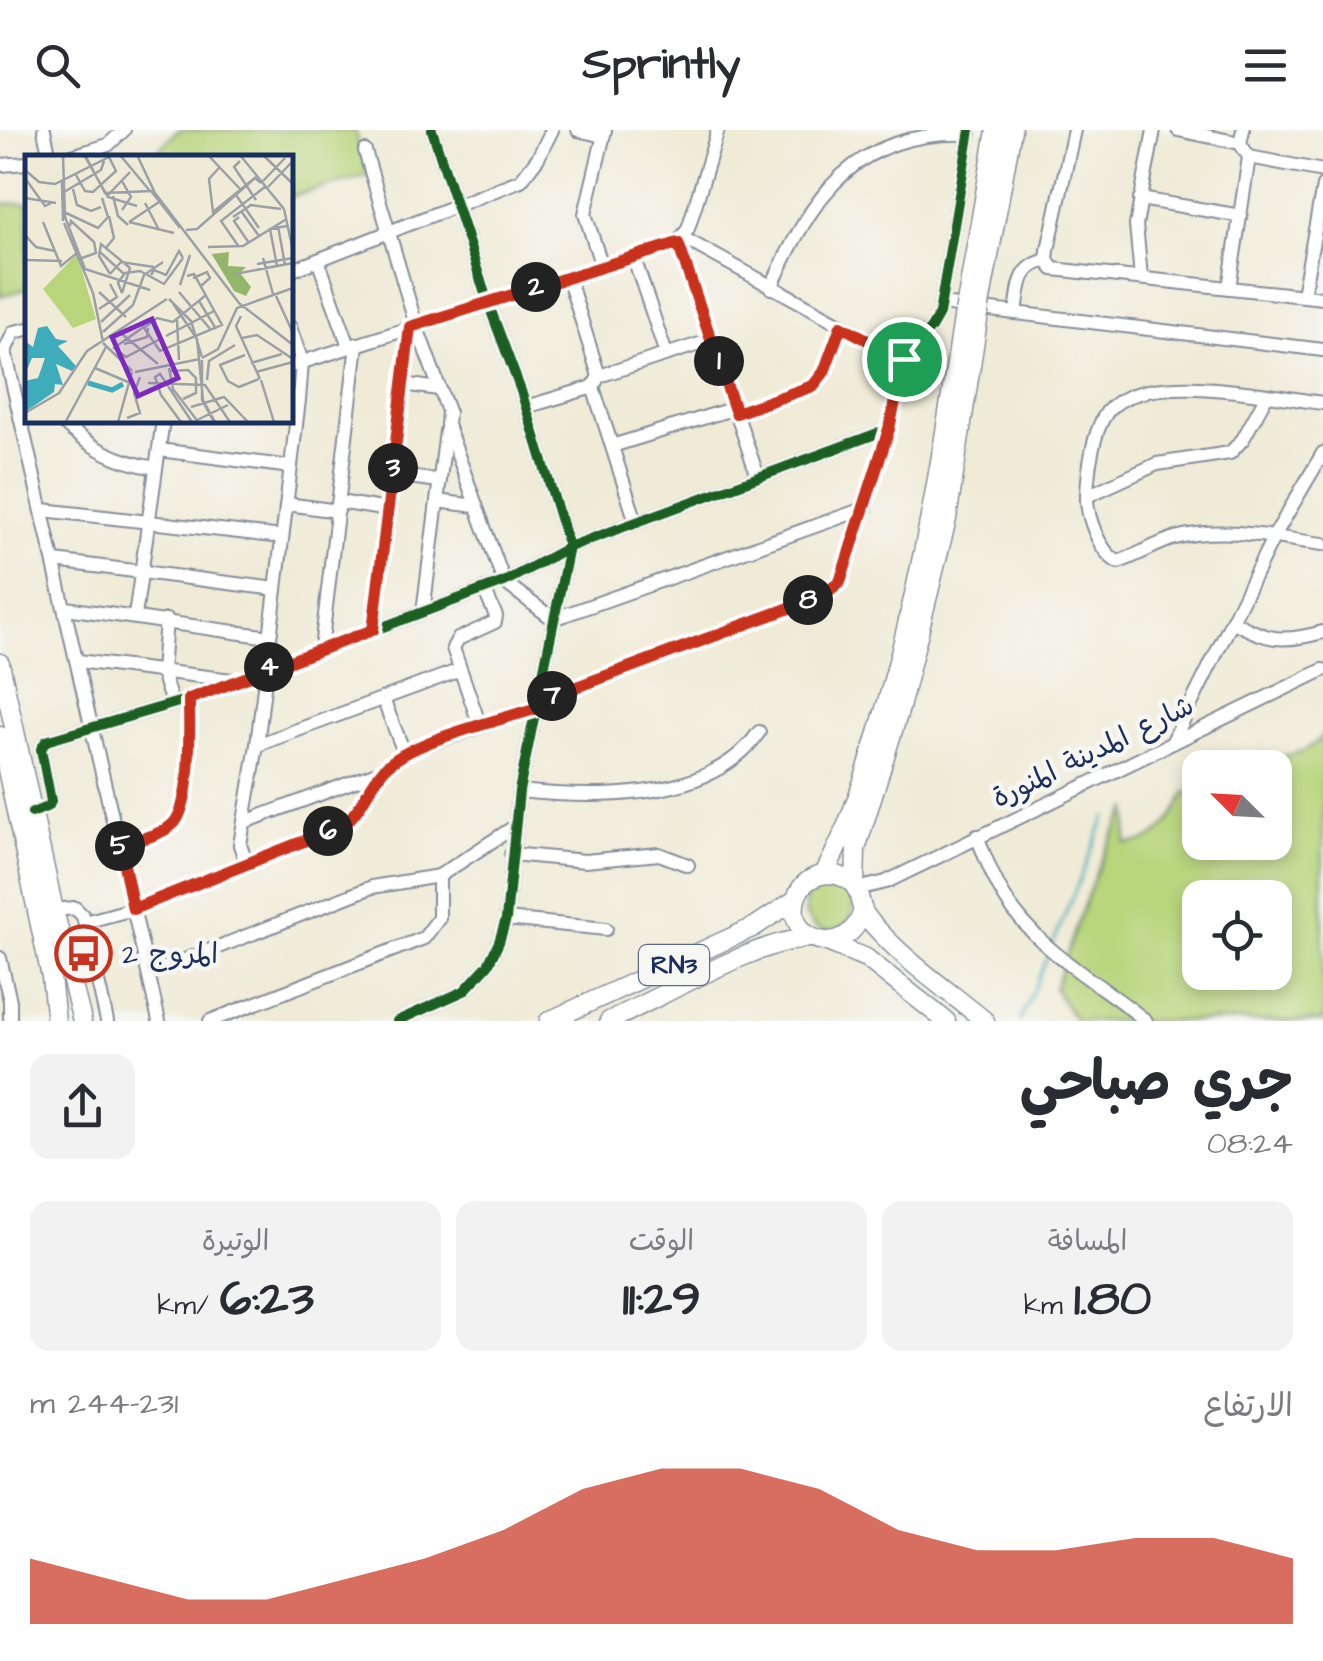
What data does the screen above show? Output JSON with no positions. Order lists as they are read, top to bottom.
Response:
{
  "streets": {
    "highway": ["RN3"],
    "street": ["شارع المدينة المنورة"]
  },
  "crossings": [
    ["شارع المدينة المنورة", "RN3"]
  ],
  "places": {
    "bus stop": ["المروج 2"]
  },
  "north": "top left",
  "page": {
    "header": "Sprintly",
    "pins": [
      "2",
      "1",
      "3",
      "8",
      "4",
      "7",
      "6",
      "5"
    ],
    "heading": ["جري صباحي", "08:24"],
    "stats": [
      ["المسافة", "1.80 km"],
      ["الوقت", "11:29"],
      ["الوتيرة", "6:23 /km"]
    ],
    "chart": ["الارتفاع", "231–244 m"]
  }
}
